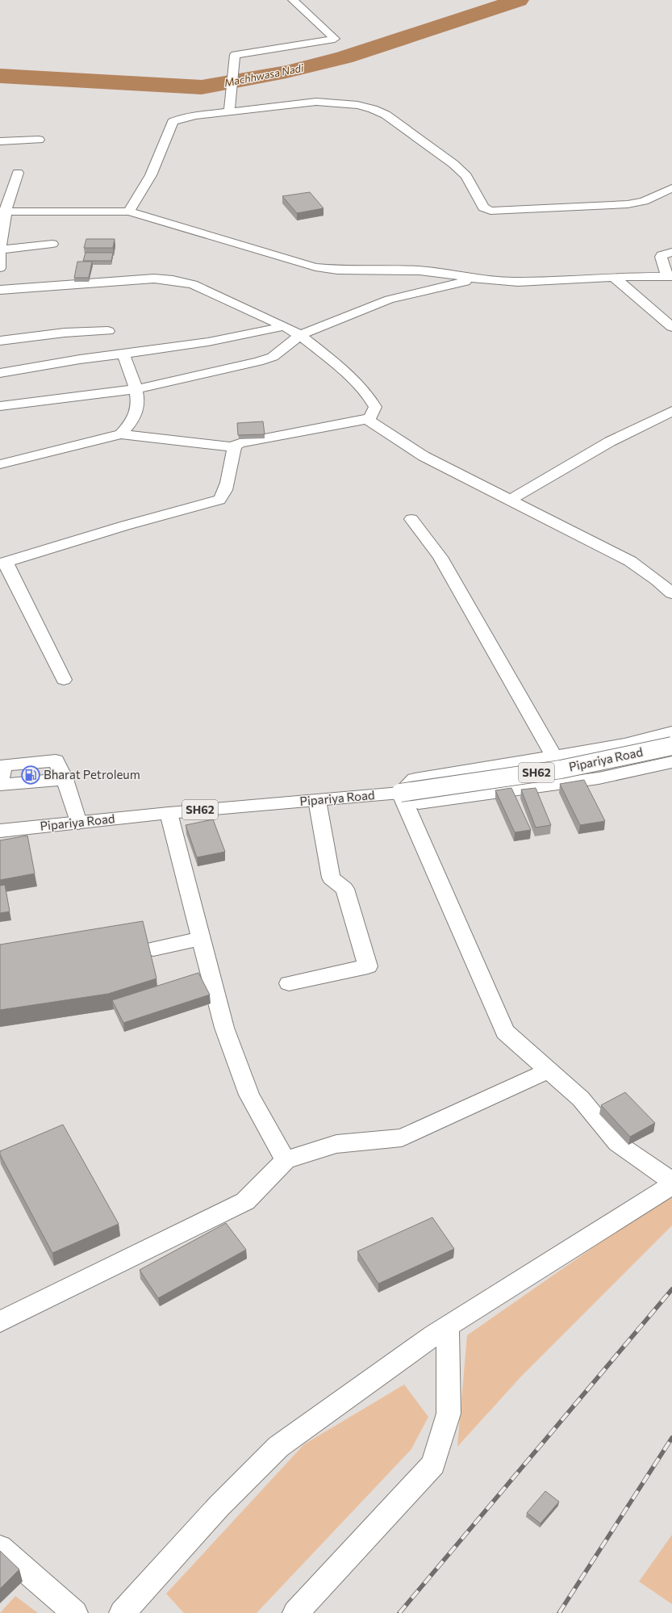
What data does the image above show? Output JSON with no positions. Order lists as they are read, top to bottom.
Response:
{
  "streets": {
    "street": ["Pipariya Road", "SH62"]
  },
  "water": ["Machhwasa Nadi"],
  "places": {
    "fuel station": ["Bharat Petroleum"]
  }
}
